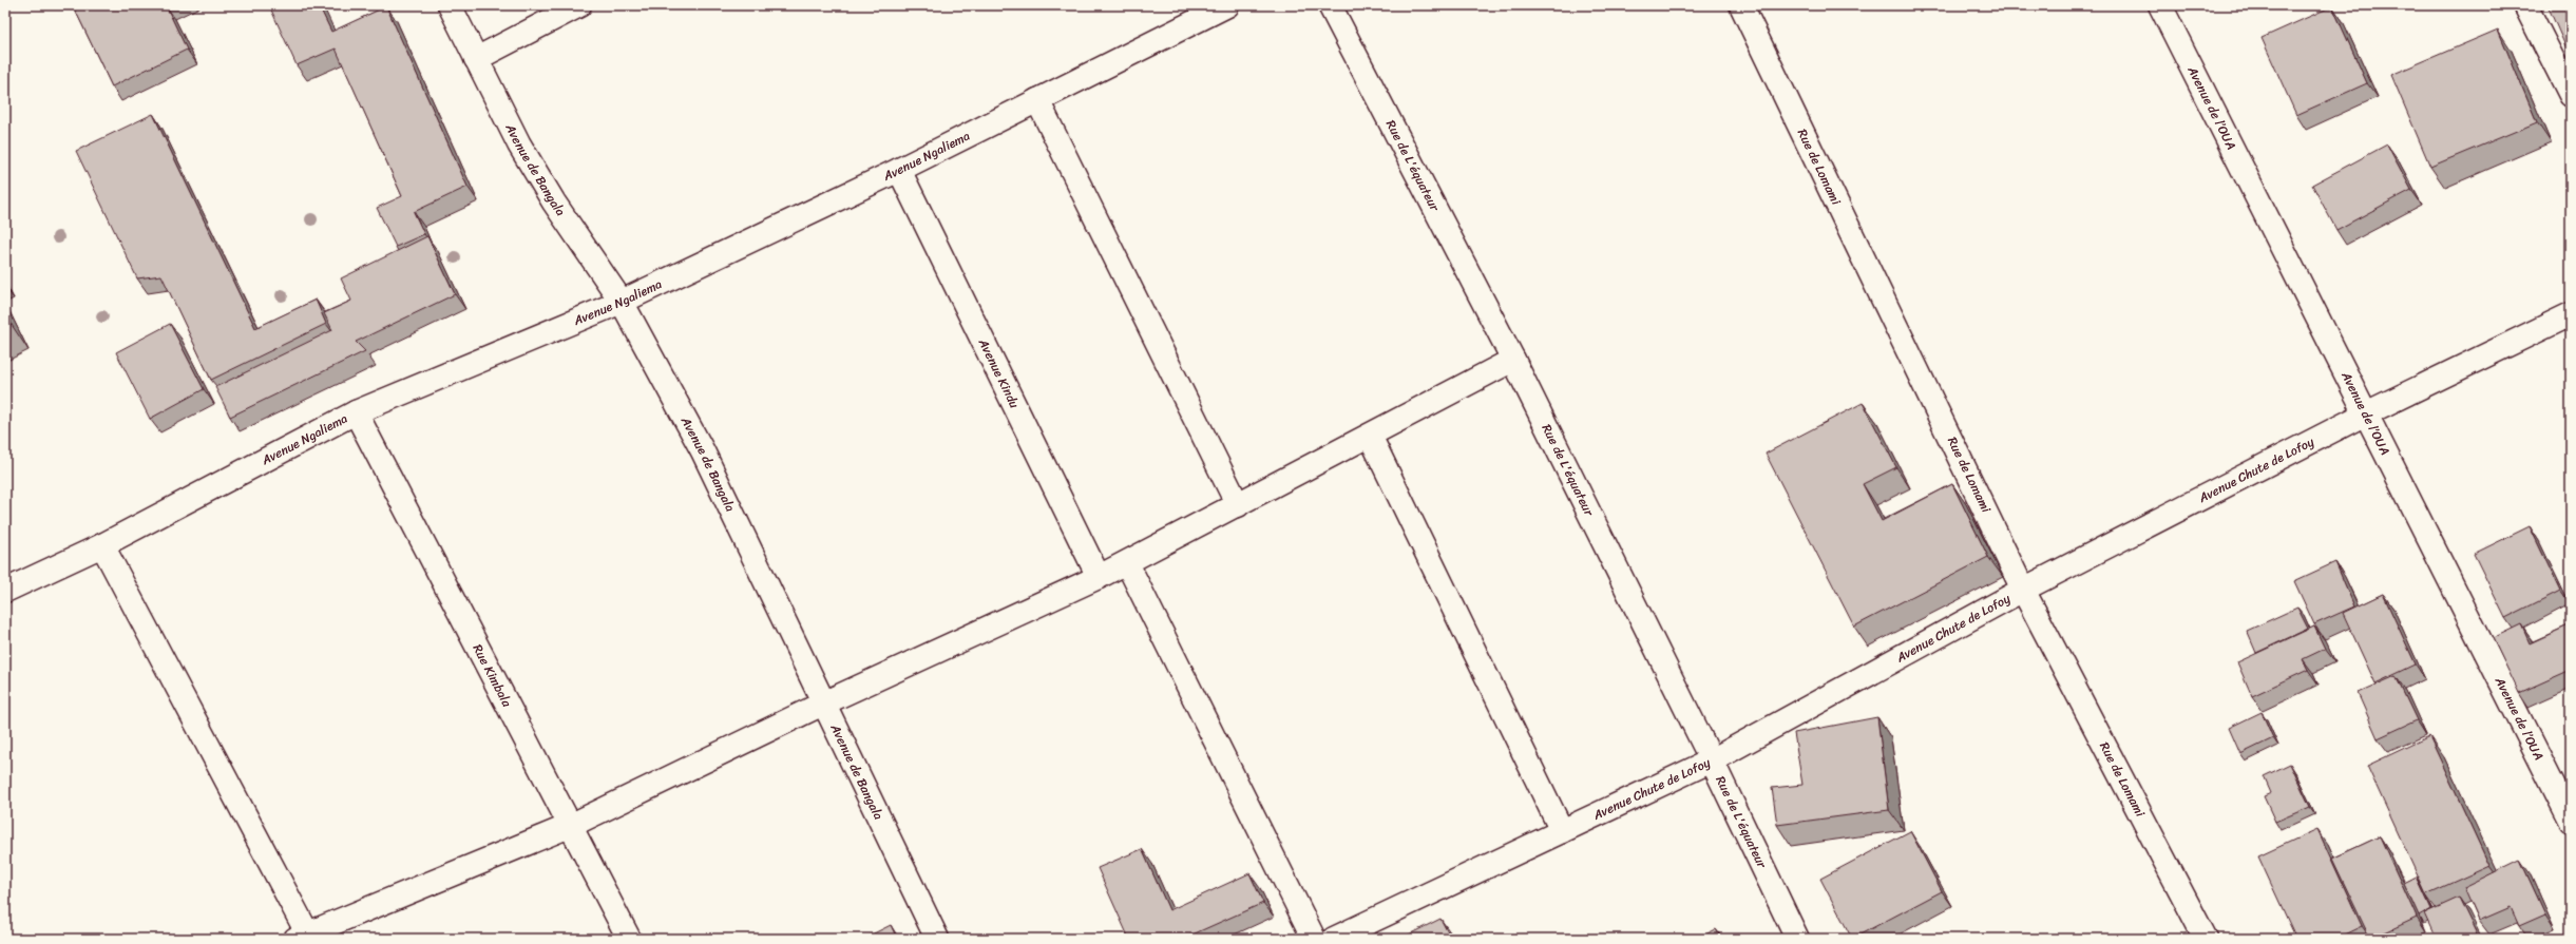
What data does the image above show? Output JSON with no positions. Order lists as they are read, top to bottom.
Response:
{
  "streets": {
    "street": [
      "Avenue de l’OUA",
      "Avenue Ngaliema",
      "Rue de L'équateur",
      "Rue de Lomami",
      "Avenue de Bangala",
      "Avenue Kindu",
      "Avenue Chute de Lofoy",
      "Rue Kimbala"
    ]
  },
  "crossings": [
    ["Avenue de l’OUA", "Avenue Chute de Lofoy"],
    ["Avenue Ngaliema", "Avenue de Bangala"],
    ["Avenue Ngaliema", "Avenue Kindu"],
    ["Avenue Ngaliema", "Rue Kimbala"],
    ["Rue de L'équateur", "Avenue Chute de Lofoy"],
    ["Rue de Lomami", "Avenue Chute de Lofoy"]
  ]
}
